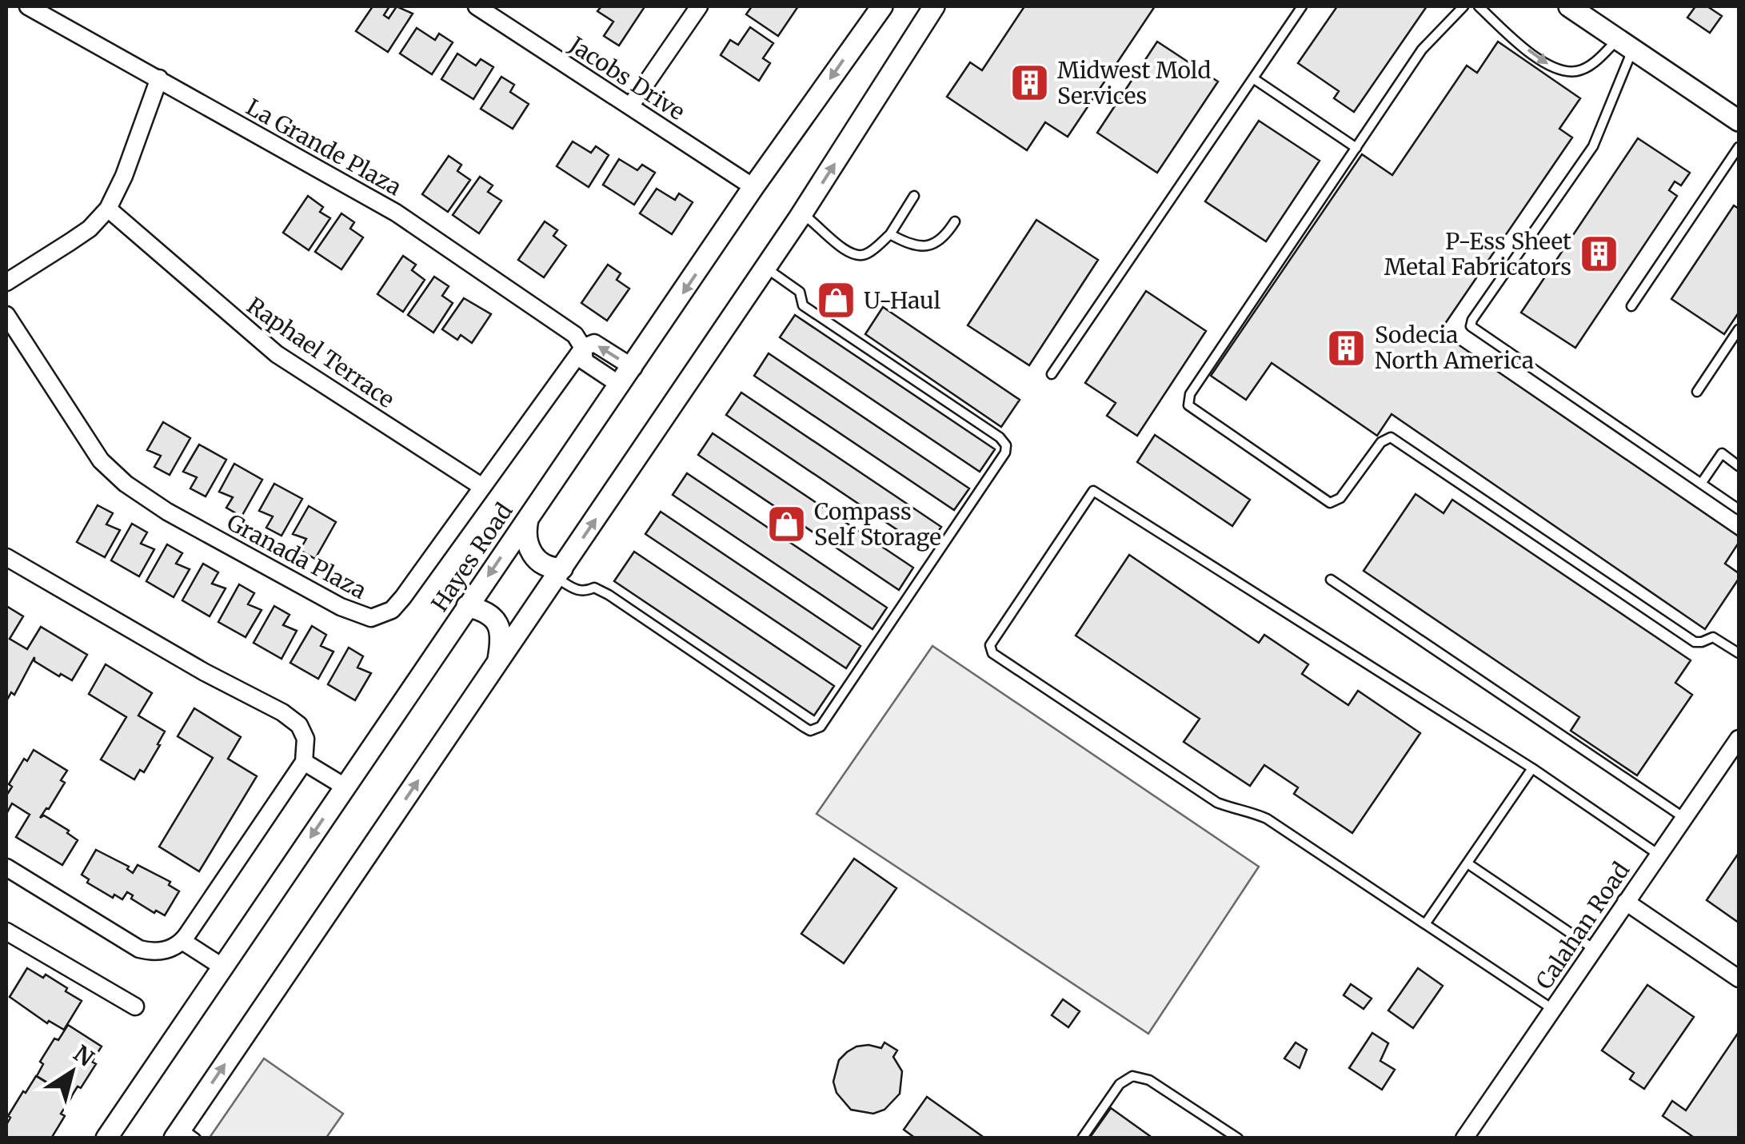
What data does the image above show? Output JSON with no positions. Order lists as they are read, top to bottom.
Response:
{
  "streets": {
    "street": [
      "Jacobs Drive",
      "La Grande Plaza",
      "Raphael Terrace",
      "Granada Plaza",
      "Hayes Road",
      "Calahan Road"
    ]
  },
  "crossings": [
    ["Jacobs Drive", "Hayes Road"],
    ["La Grande Plaza", "Granada Plaza"],
    ["La Grande Plaza", "Hayes Road"],
    ["Raphael Terrace", "Granada Plaza"]
  ],
  "places": {
    "building": ["Midwest Mold Services", "P-Ess Sheet Metal Fabricators", "Sodecia North America"],
    "shop": ["U-Haul", "Compass Self Storage"]
  },
  "north": "top right"
}
